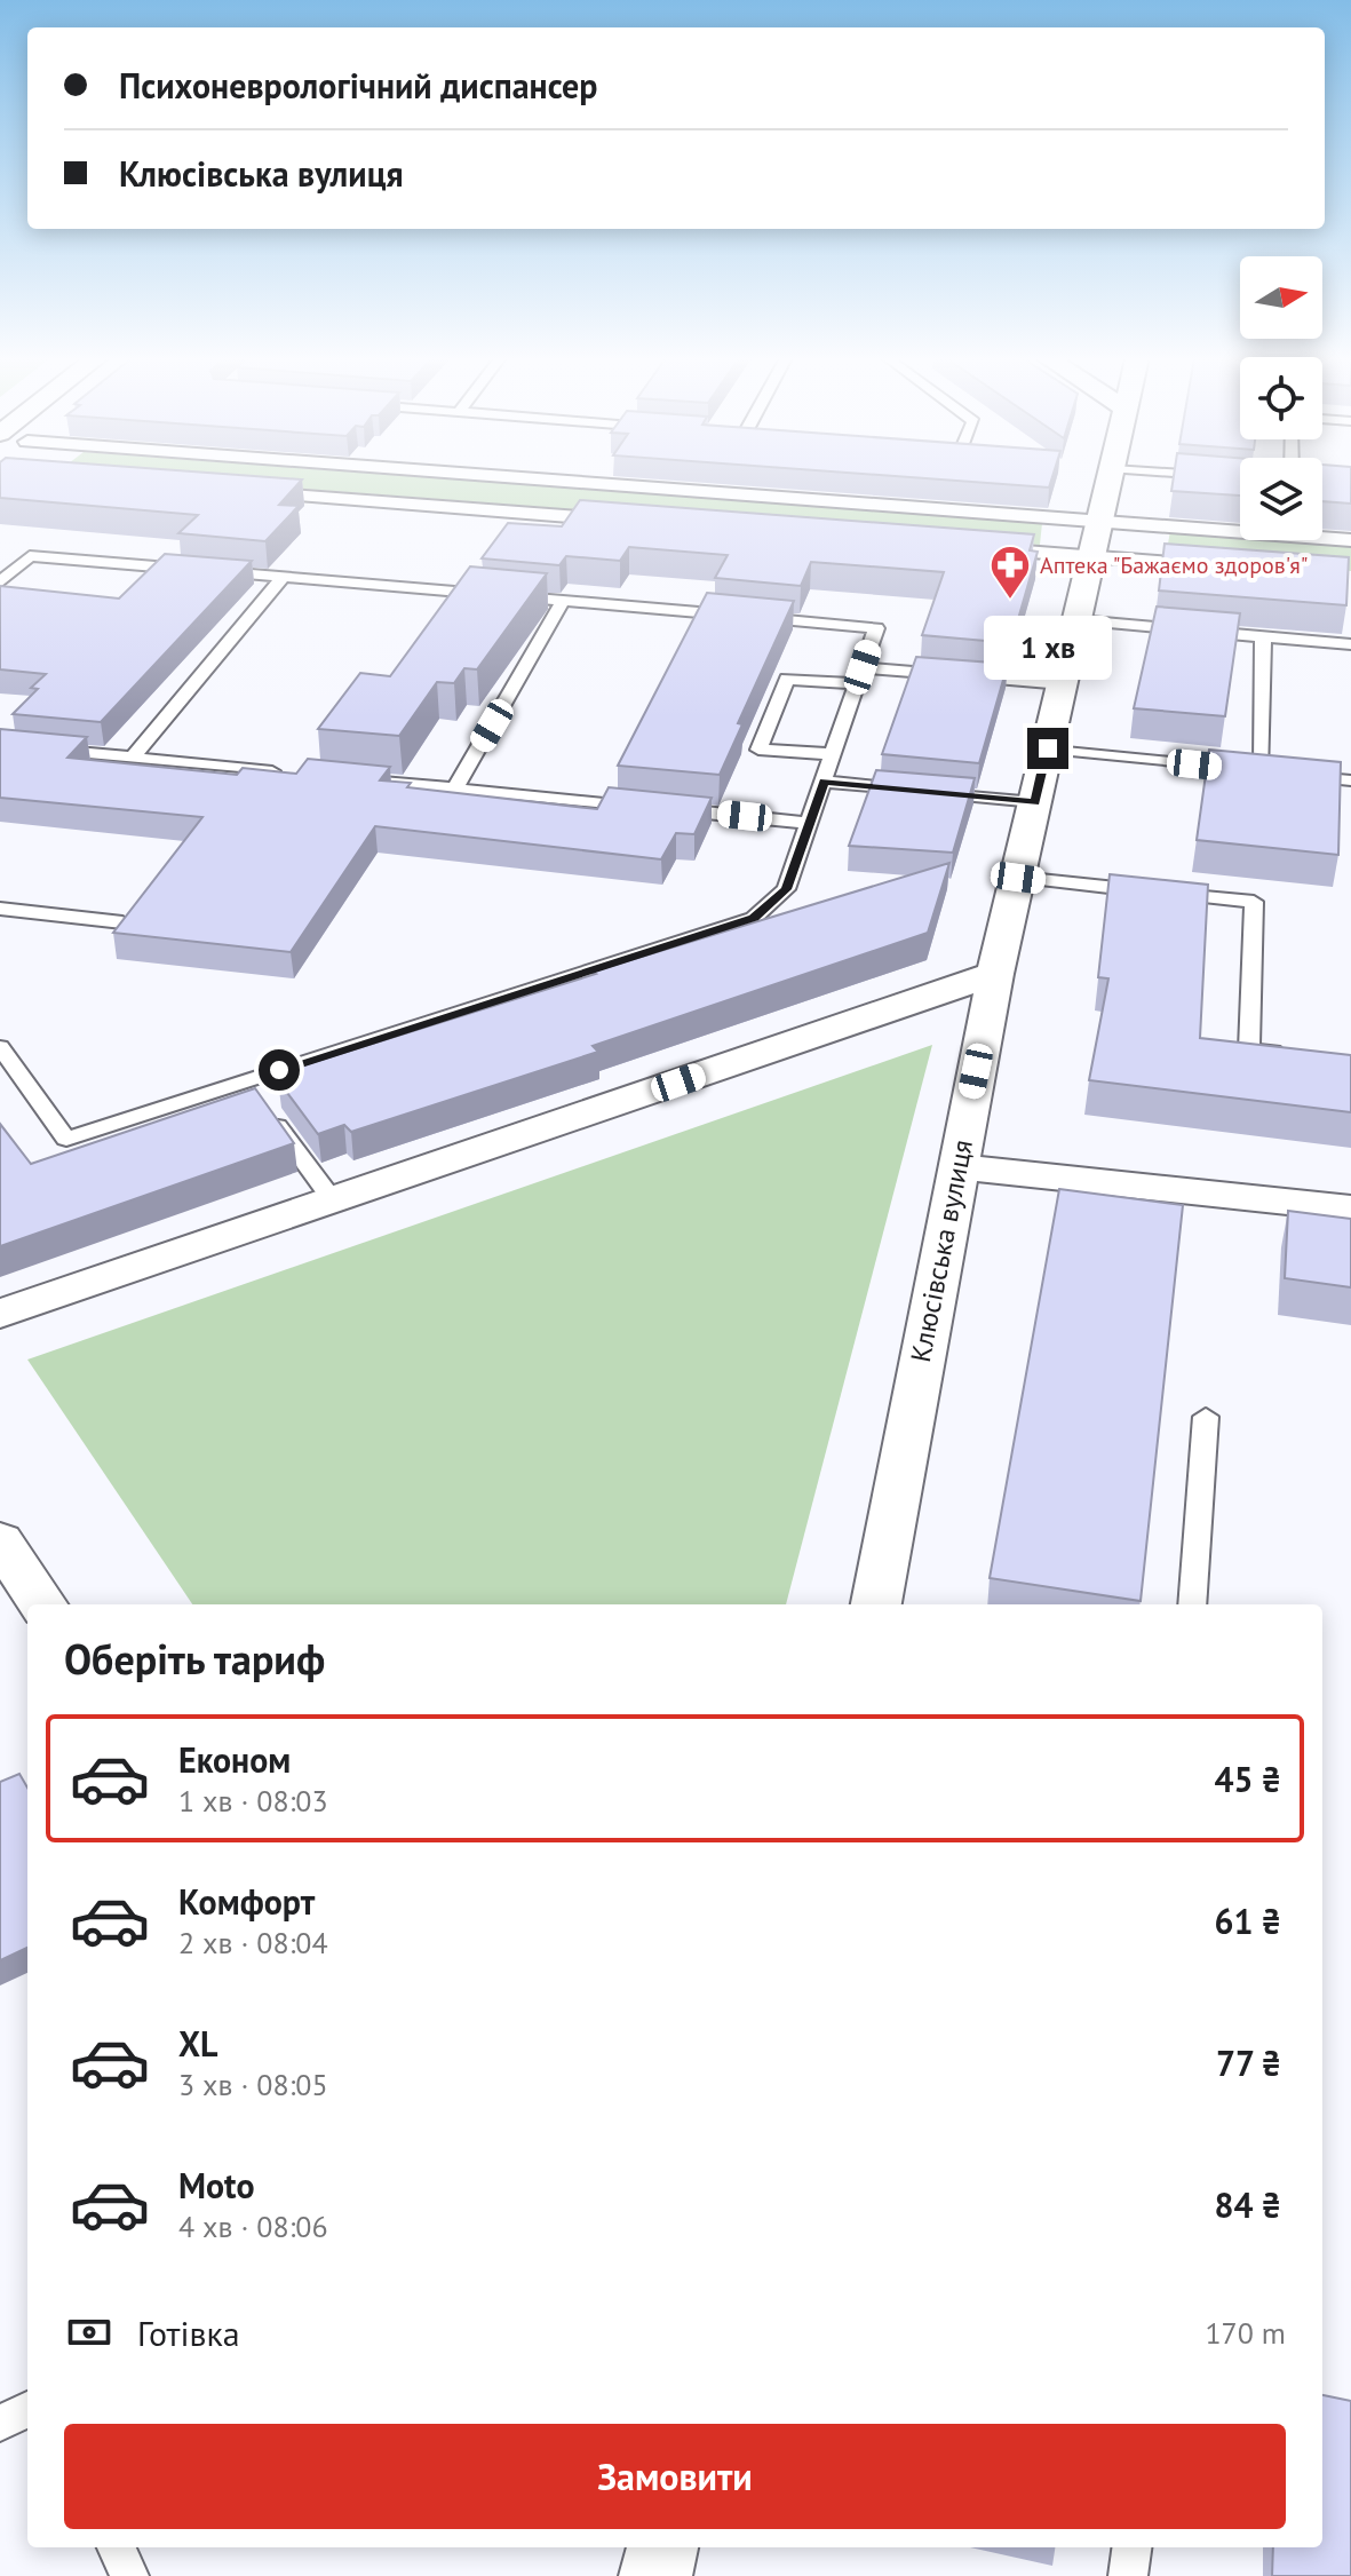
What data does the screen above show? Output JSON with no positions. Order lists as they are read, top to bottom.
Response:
{
  "streets": {
    "street": ["Клюсівська вулиця"]
  },
  "places": {
    "pharmacy": ["Аптека \"Бажаємо здоров'я\""]
  },
  "north": "right",
  "page": {
    "banner": ["Психоневрологічний диспансер", "Клюсівська вулиця"],
    "bubble": "1 хв",
    "heading": "Оберіть тариф",
    "list": [
      {
        "name": "Економ",
        "note": "1 хв · 08:03",
        "value": "45 ₴"
      },
      {
        "name": "Комфорт",
        "note": "2 хв · 08:04",
        "value": "61 ₴"
      },
      {
        "name": "XL",
        "note": "3 хв · 08:05",
        "value": "77 ₴"
      },
      {
        "name": "Moto",
        "note": "4 хв · 08:06",
        "value": "84 ₴"
      }
    ],
    "pay": ["Готівка", "170 m"],
    "buttons": "Замовити"
  }
}
